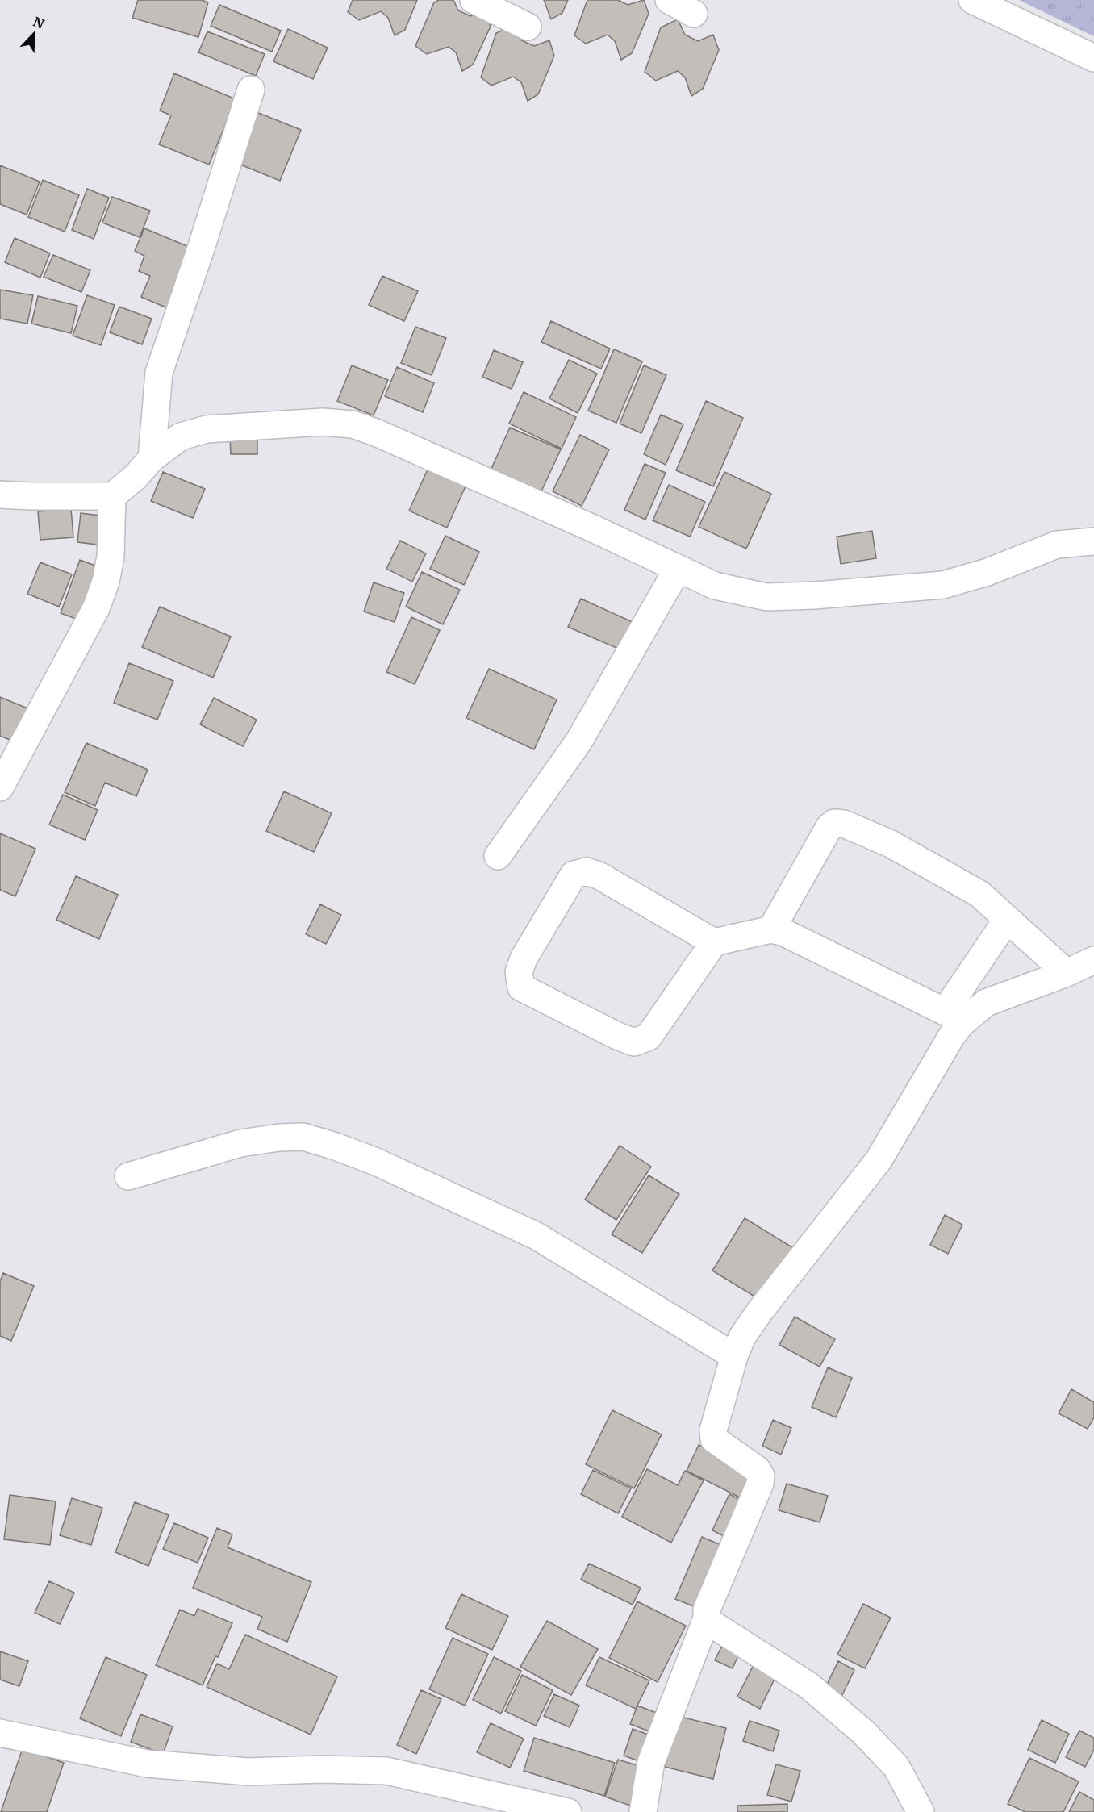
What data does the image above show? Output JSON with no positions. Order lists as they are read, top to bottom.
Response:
{
  "north": "top right"
}
